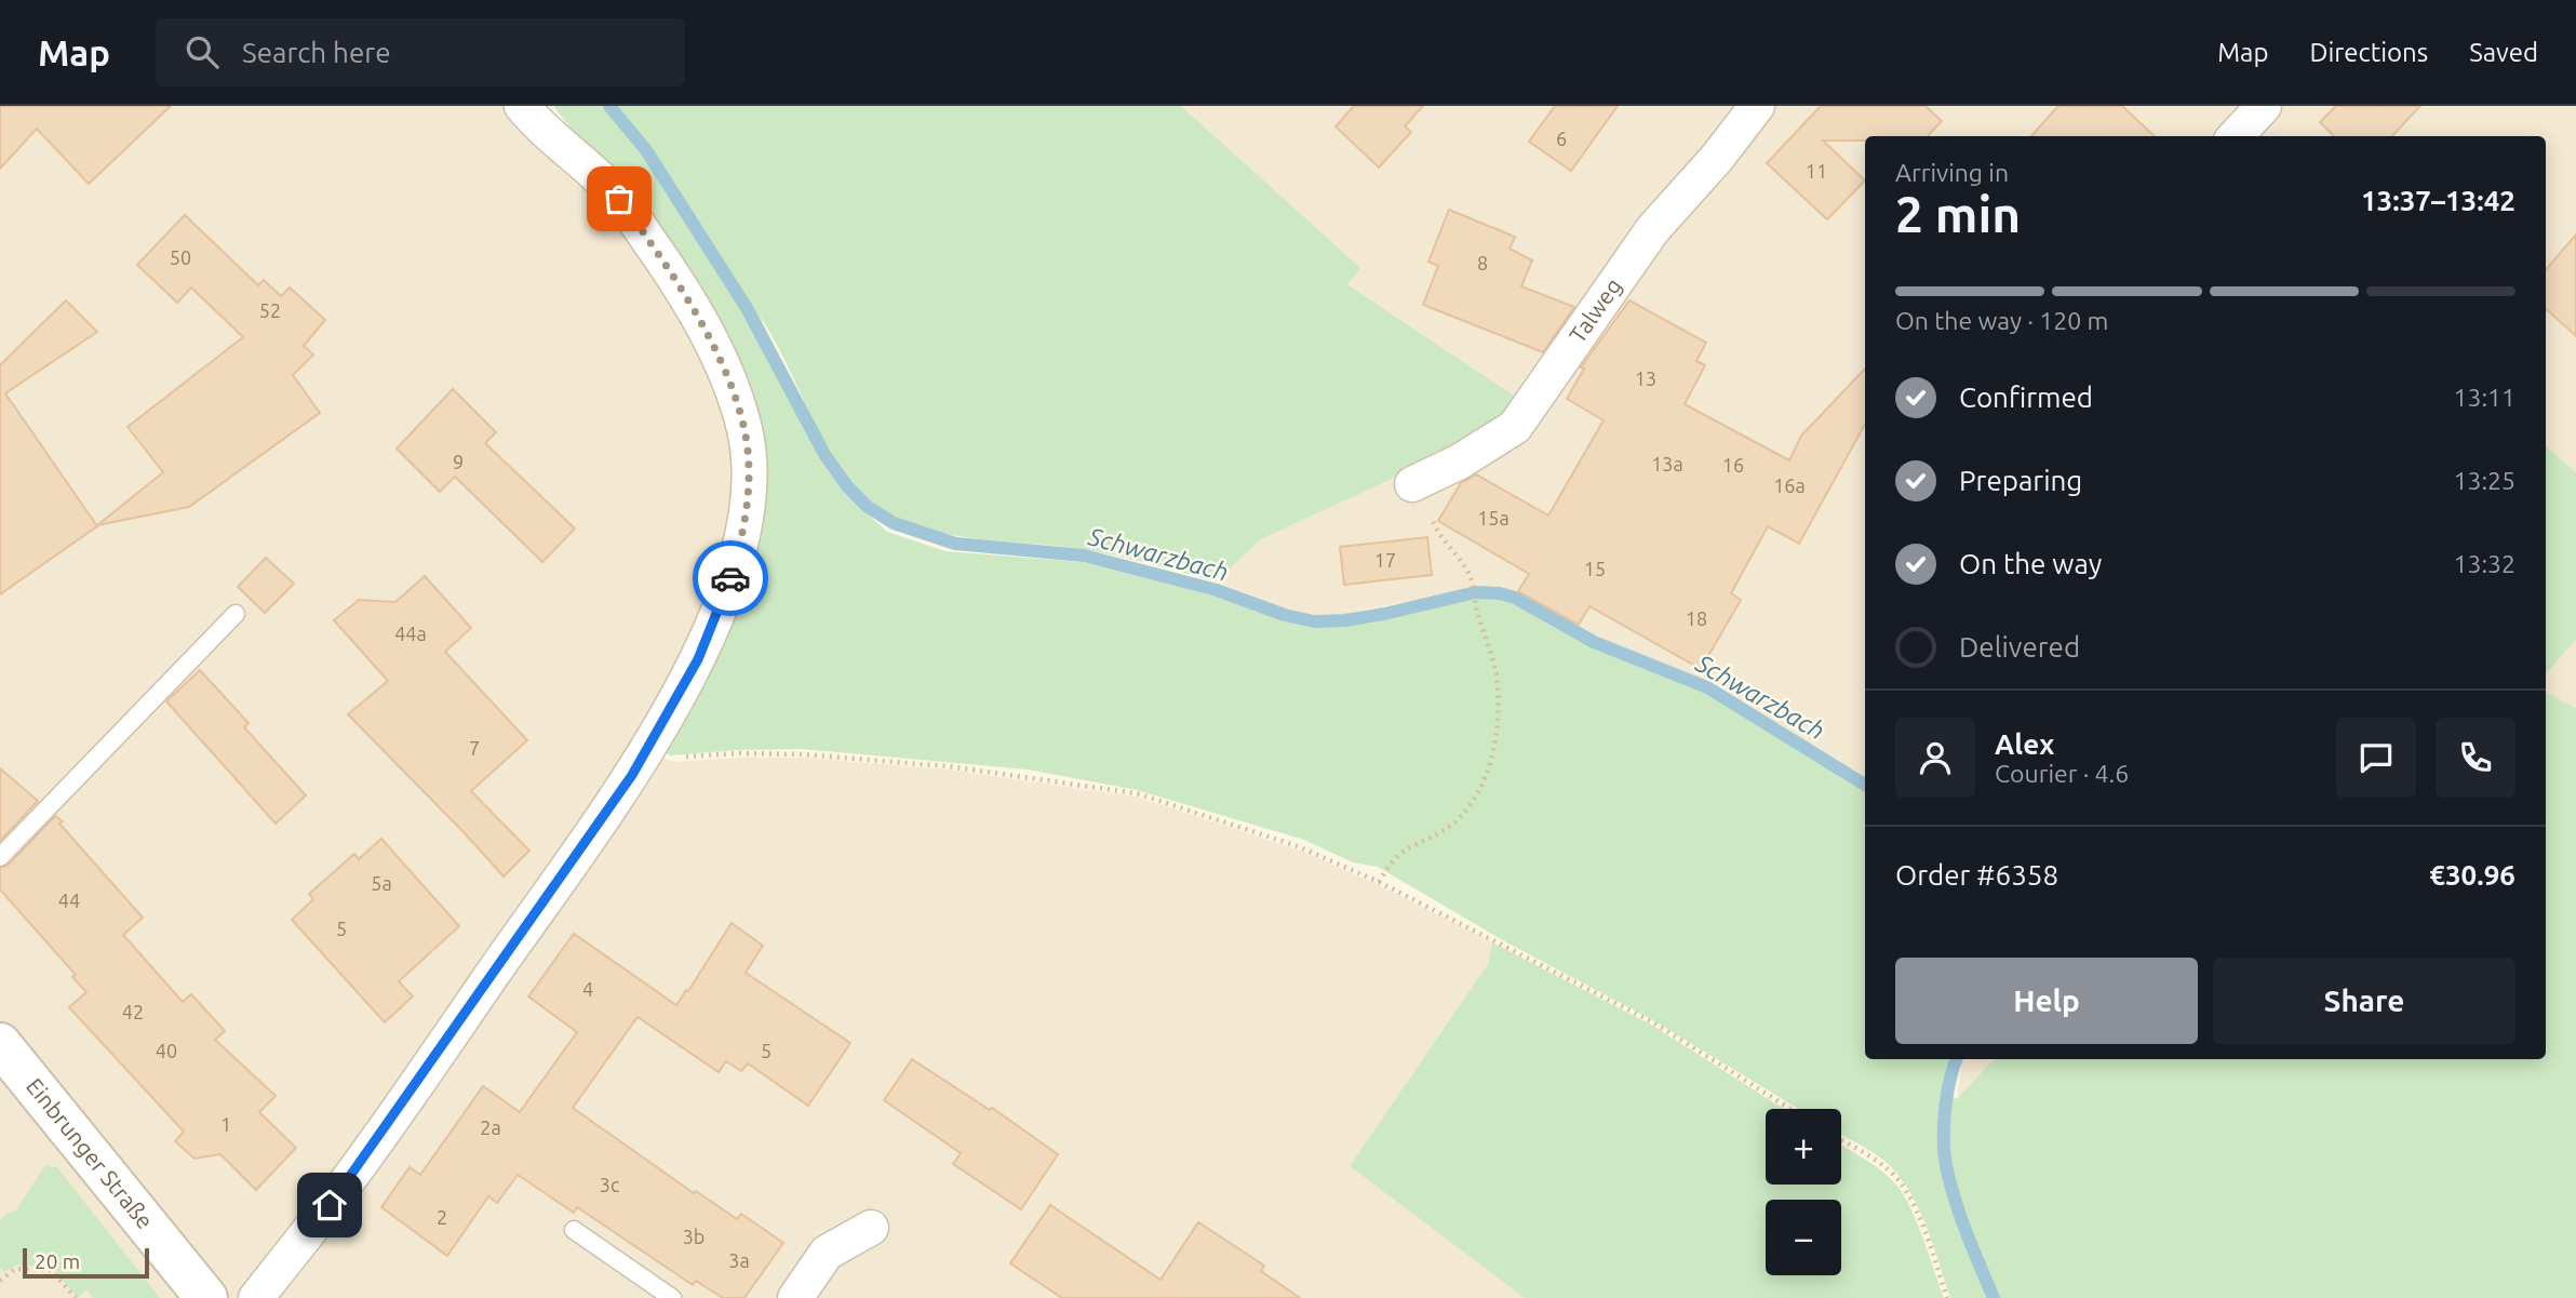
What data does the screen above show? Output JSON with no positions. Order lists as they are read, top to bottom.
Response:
{
  "streets": {
    "street": ["Talweg", "Einbrunger Straße"]
  },
  "water": ["Schwarzbach"],
  "house_numbers": [
    "6",
    "11",
    "50",
    "8",
    "52",
    "13",
    "9",
    "13a",
    "16",
    "16a",
    "15a",
    "17",
    "15",
    "18",
    "44a",
    "7",
    "5a",
    "44",
    "5",
    "4",
    "42",
    "40",
    "5",
    "1",
    "2a",
    "3c",
    "2",
    "3b",
    "3a"
  ],
  "scale_bar": "20 m",
  "page": {
    "header": "Map",
    "search": "Search here",
    "nav": ["Map", "Directions", "Saved"],
    "heading": ["2 min", "Arriving in", "13:37–13:42"],
    "panel": [
      "Alex",
      "Courier · 4.6",
      "Order #6358",
      "€30.96"
    ],
    "bar": "On the way · 120 m",
    "list": [
      ["Confirmed", "13:11"],
      ["Preparing", "13:25"],
      ["On the way", "13:32"],
      "Delivered"
    ],
    "buttons": ["Help", "Share"],
    "map_buttons": ["+", "−"],
    "scale": "20 m"
  }
}
